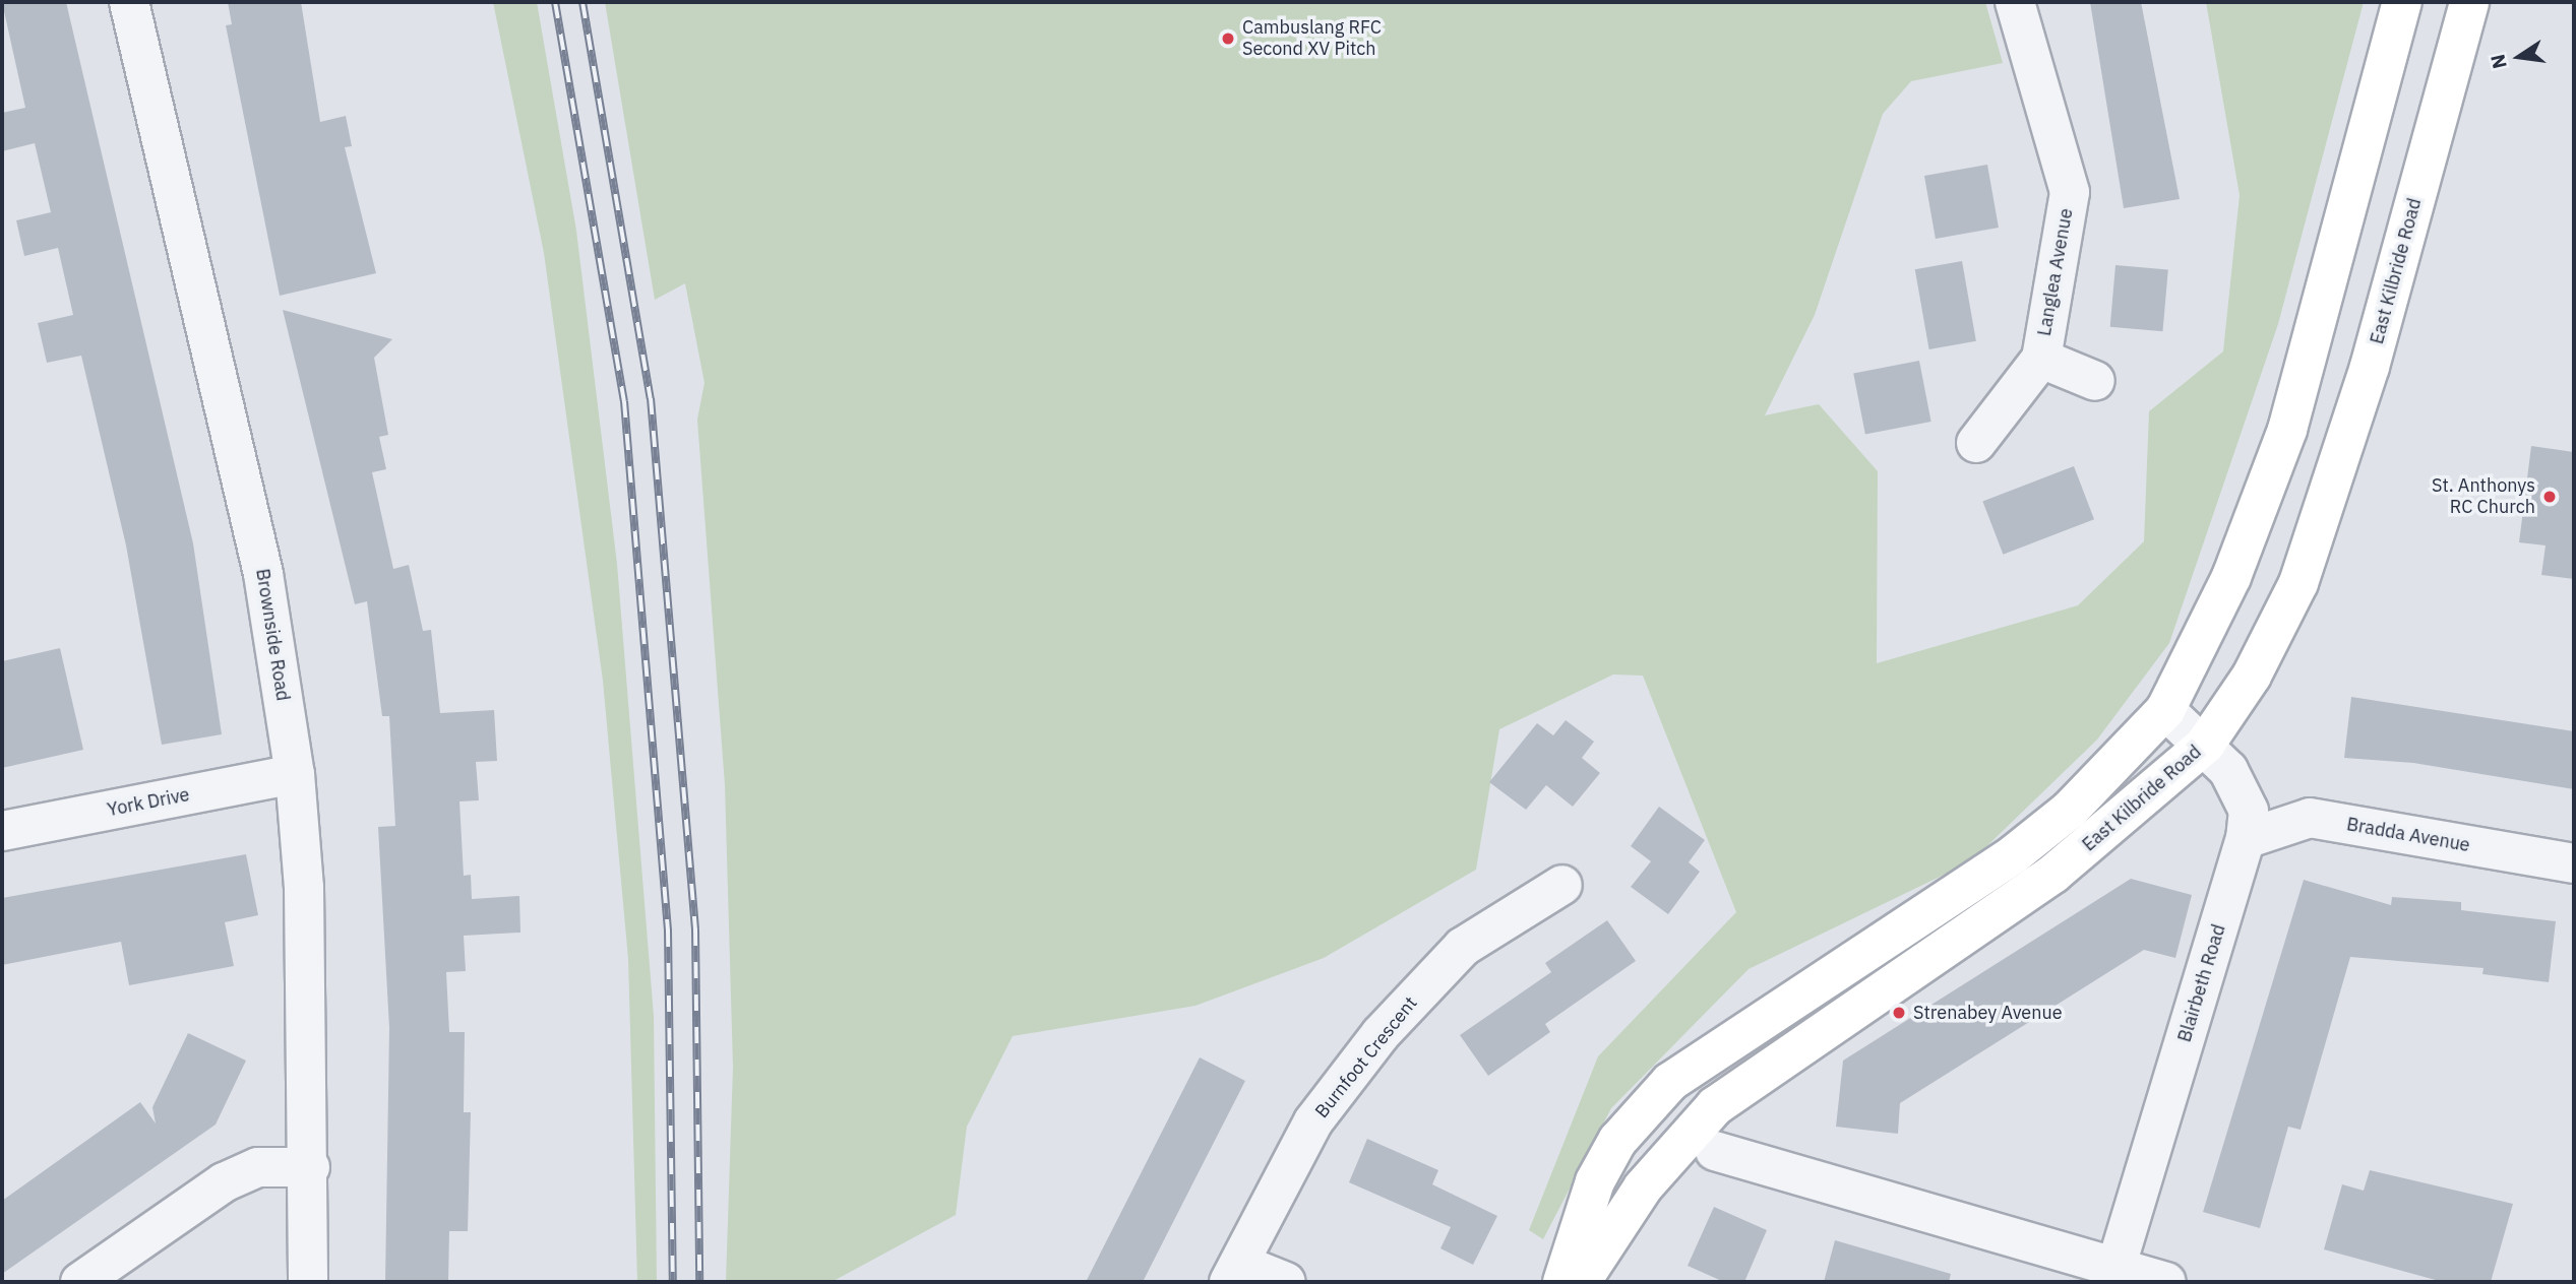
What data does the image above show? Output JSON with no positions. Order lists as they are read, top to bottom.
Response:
{
  "streets": {
    "main road": ["East Kilbride Road"],
    "street": [
      "Langlea Avenue",
      "Brownside Road",
      "York Drive",
      "Bradda Avenue",
      "Blairbeth Road",
      "Burnfoot Crescent"
    ]
  },
  "crossings": [
    ["East Kilbride Road", "Blairbeth Road"],
    ["Brownside Road", "York Drive"],
    ["Bradda Avenue", "Blairbeth Road"]
  ],
  "places": ["Cambuslang RFC Second XV Pitch", "St. Anthonys RC Church", "Strenabey Avenue"],
  "north": "left"
}
